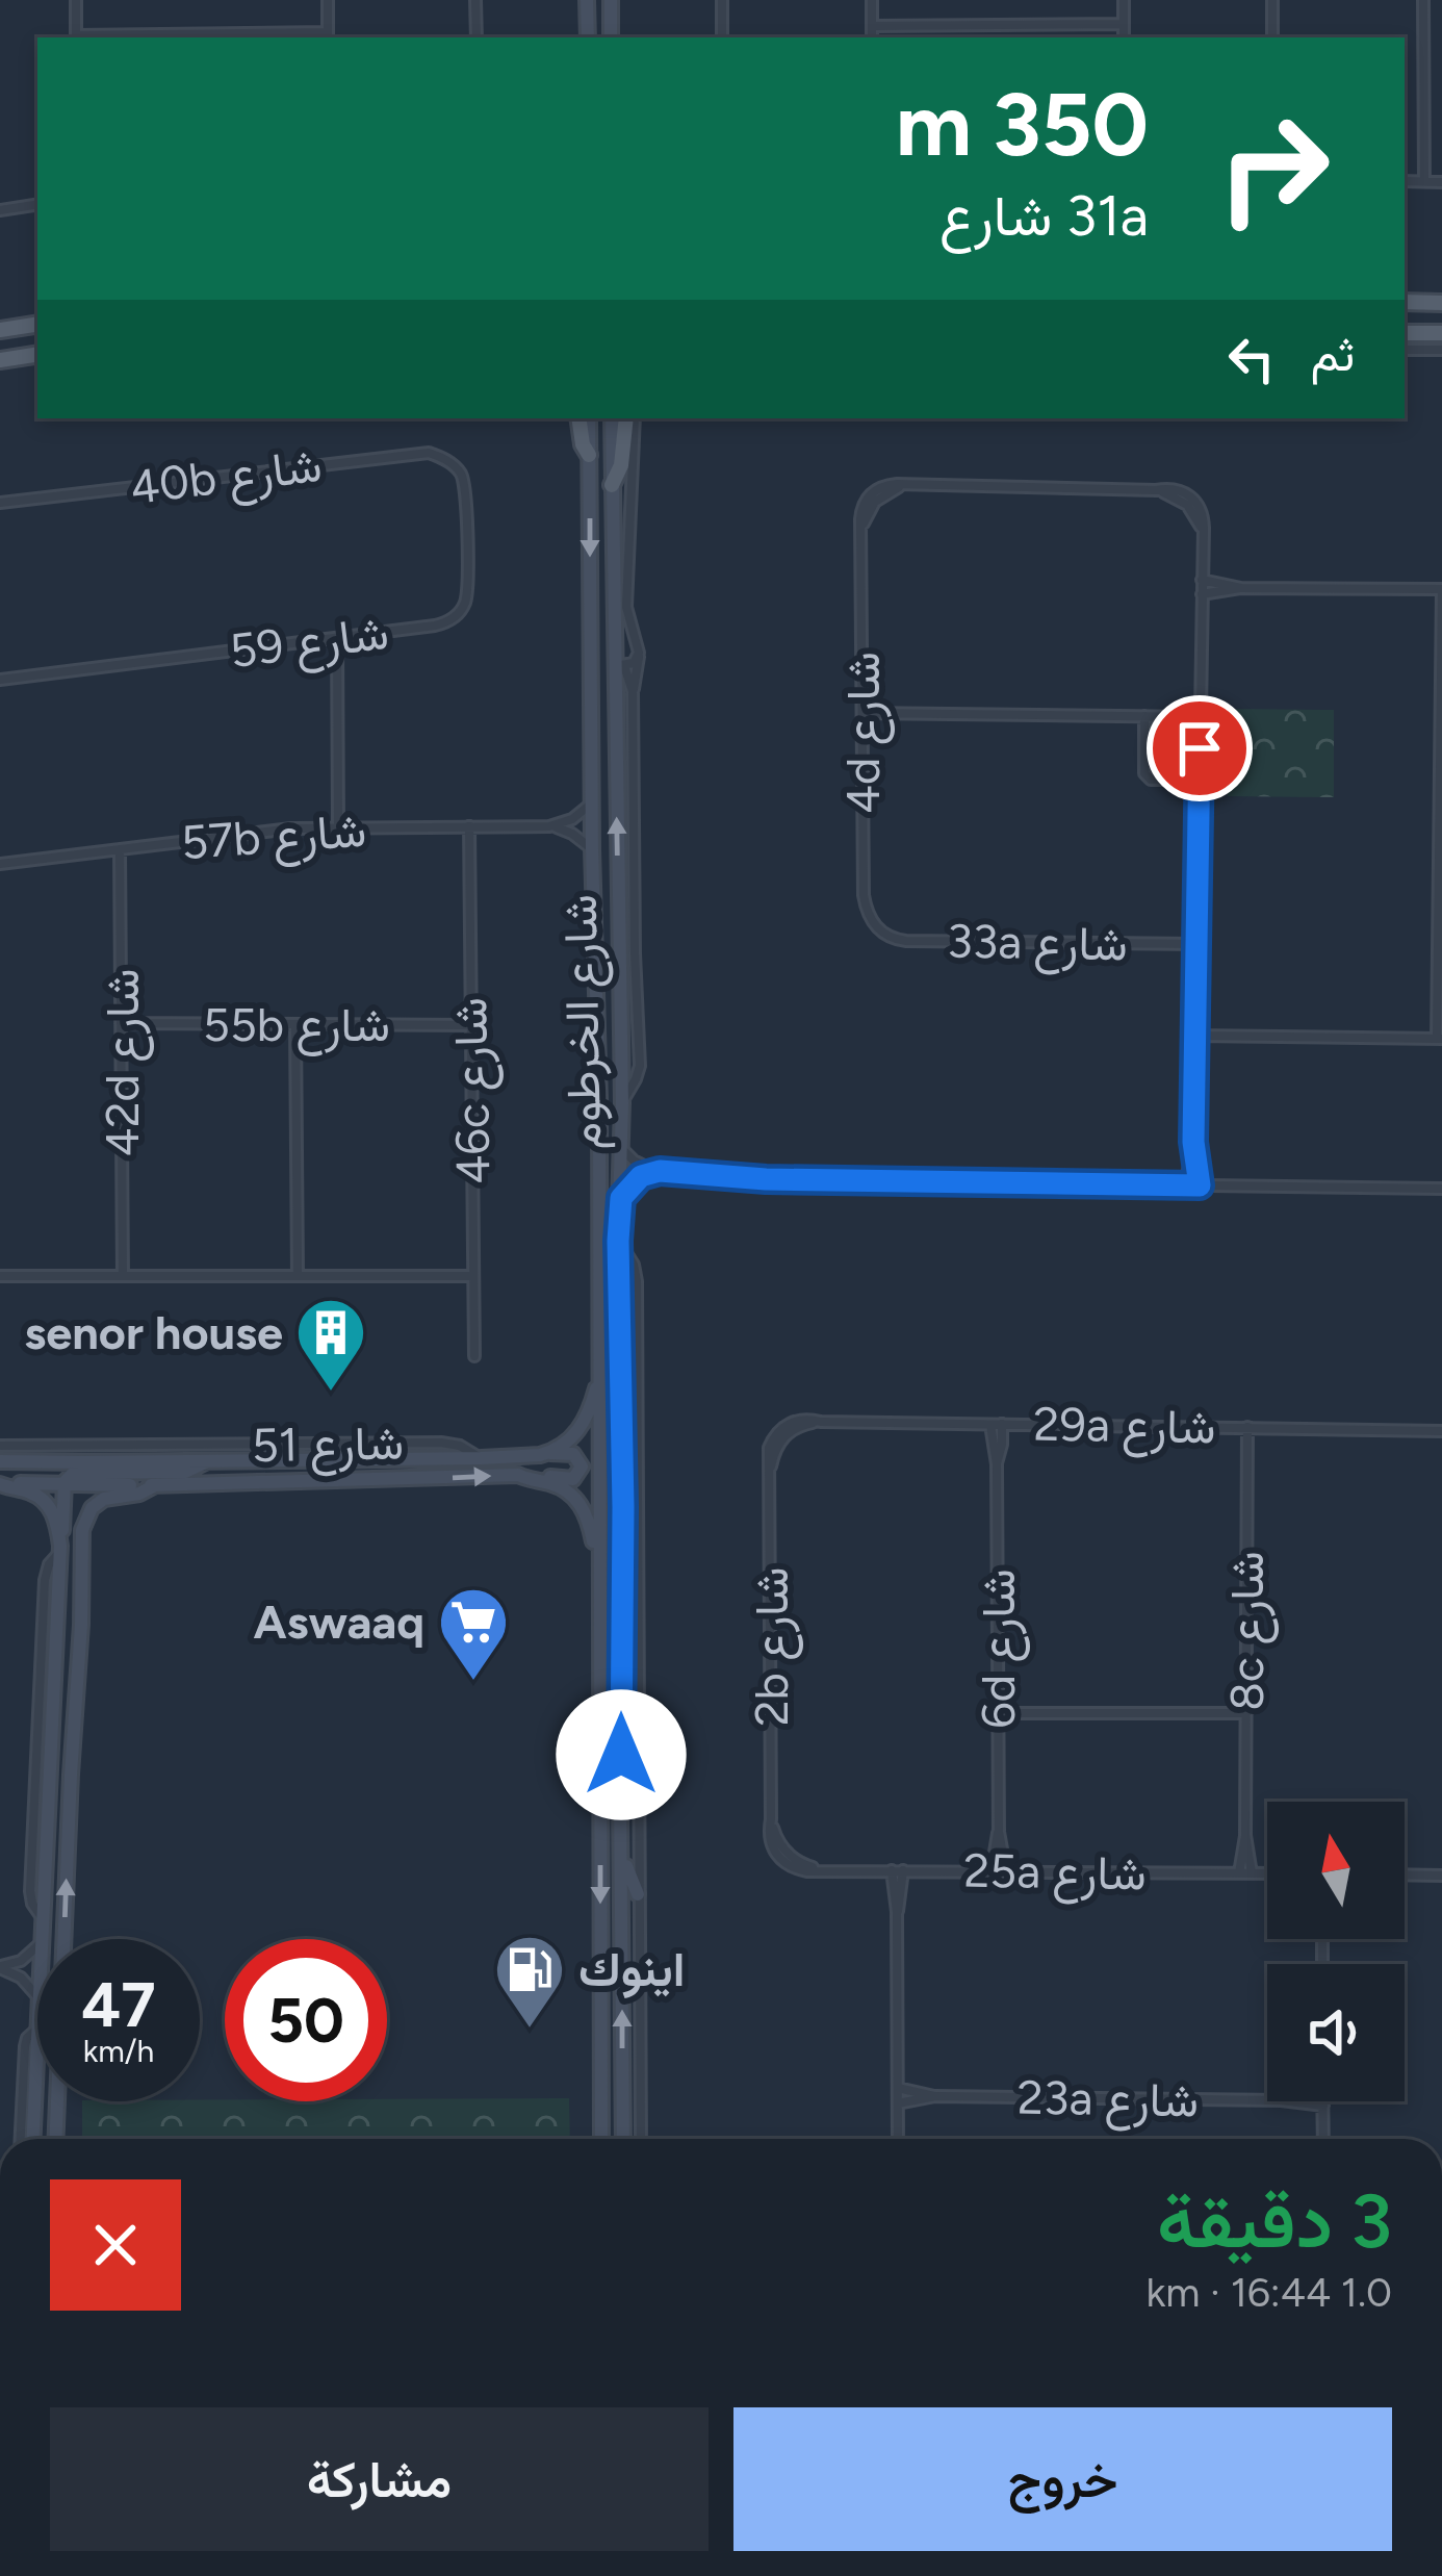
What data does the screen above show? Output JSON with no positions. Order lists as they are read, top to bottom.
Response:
{
  "streets": {
    "main road": ["شارع الخرطوم", "شارع 51"],
    "street": [
      "40b شارع",
      "شارع 59",
      "4d شارع",
      "57b شارع",
      "33a شارع",
      "55b شارع",
      "42d شارع",
      "46c شارع",
      "29a شارع",
      "8c شارع",
      "2b شارع",
      "6d شارع",
      "25a شارع",
      "23a شارع"
    ]
  },
  "crossings": [
    ["40b شارع", "شارع 59"],
    ["4d شارع", "33a شارع"],
    ["57b شارع", "شارع الخرطوم"],
    ["57b شارع", "42d شارع"],
    ["57b شارع", "46c شارع"],
    ["شارع الخرطوم", "شارع 51"],
    ["55b شارع", "42d شارع"],
    ["55b شارع", "46c شارع"],
    ["29a شارع", "8c شارع"],
    ["29a شارع", "2b شارع"],
    ["29a شارع", "6d شارع"],
    ["8c شارع", "25a شارع"],
    ["2b شارع", "25a شارع"],
    ["6d شارع", "25a شارع"]
  ],
  "places": {
    "building": ["senor house"],
    "supermarket": ["Aswaaq"],
    "fuel station": ["اينوك"]
  },
  "north": "top",
  "page": {
    "turn": ["350 m", "31a شارع"],
    "then": "ثم",
    "speed": "47 km/h",
    "limit": "50",
    "heading": ["3 دقيقة", "1.0 km · 16:44"],
    "buttons": ["خروج", "مشاركة"]
  }
}
